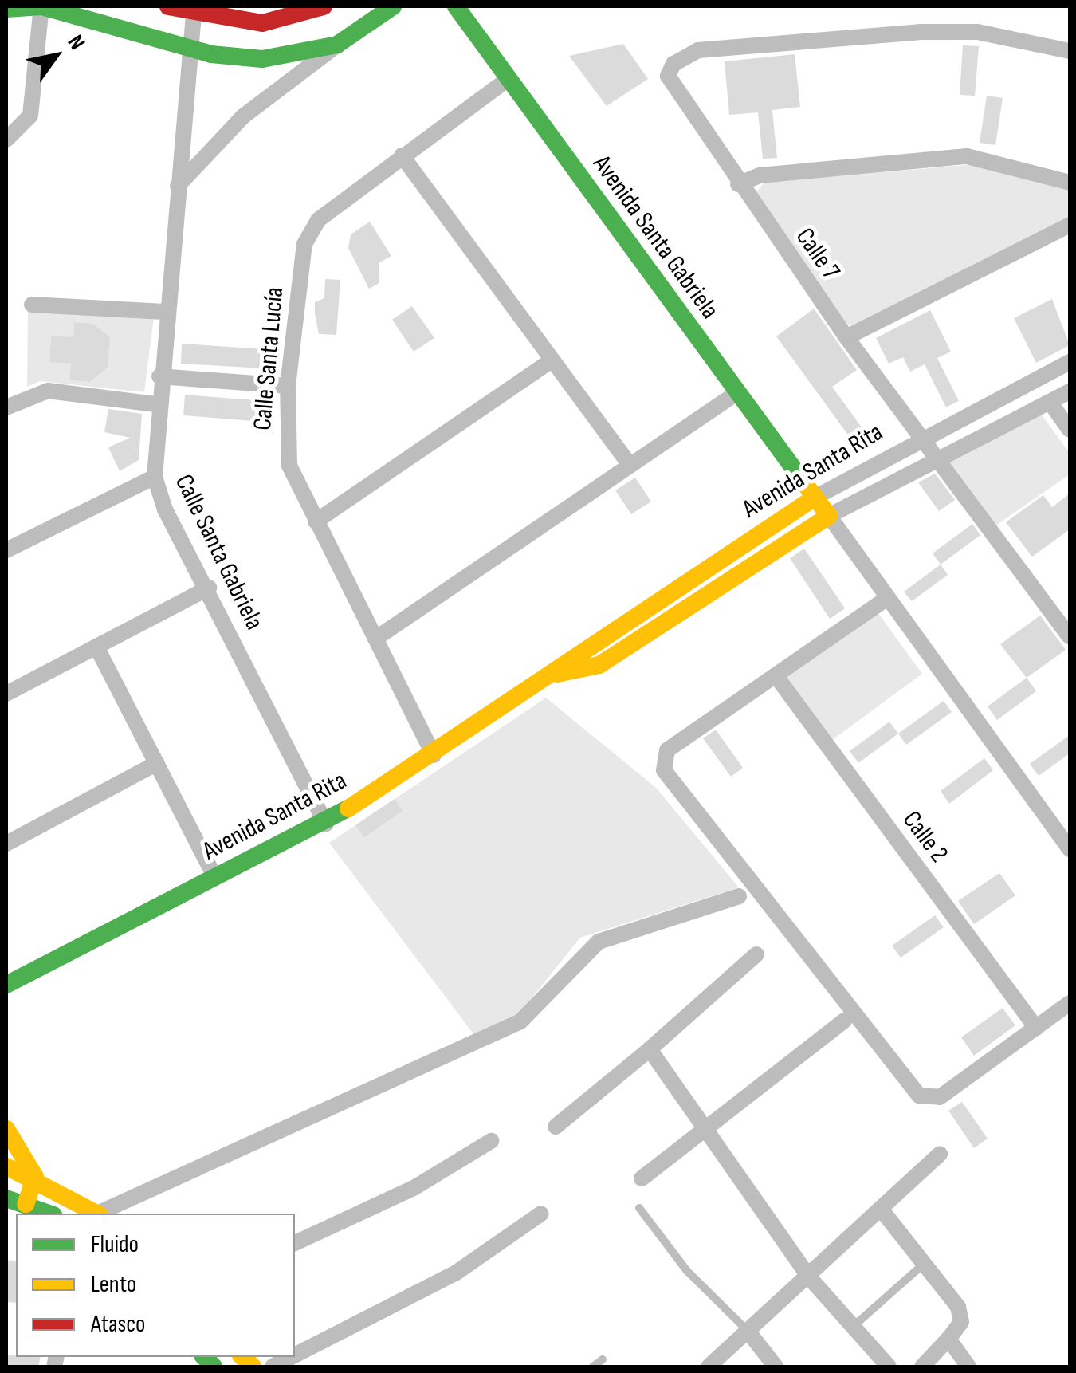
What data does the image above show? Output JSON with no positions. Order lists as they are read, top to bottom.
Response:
{
  "streets": {
    "street": [
      "Avenida Santa Gabriela",
      "Calle 7",
      "Calle Santa Lucía",
      "Avenida Santa Rita",
      "Calle Santa Gabriela",
      "Calle 2"
    ]
  },
  "crossings": [
    ["Avenida Santa Gabriela", "Calle Santa Lucía"],
    ["Avenida Santa Gabriela", "Avenida Santa Rita"],
    ["Calle 7", "Avenida Santa Rita"],
    ["Calle Santa Lucía", "Avenida Santa Rita"],
    ["Avenida Santa Rita", "Calle Santa Gabriela"]
  ],
  "legend": ["Fluido", "Lento", "Atasco"],
  "north": "top right"
}
